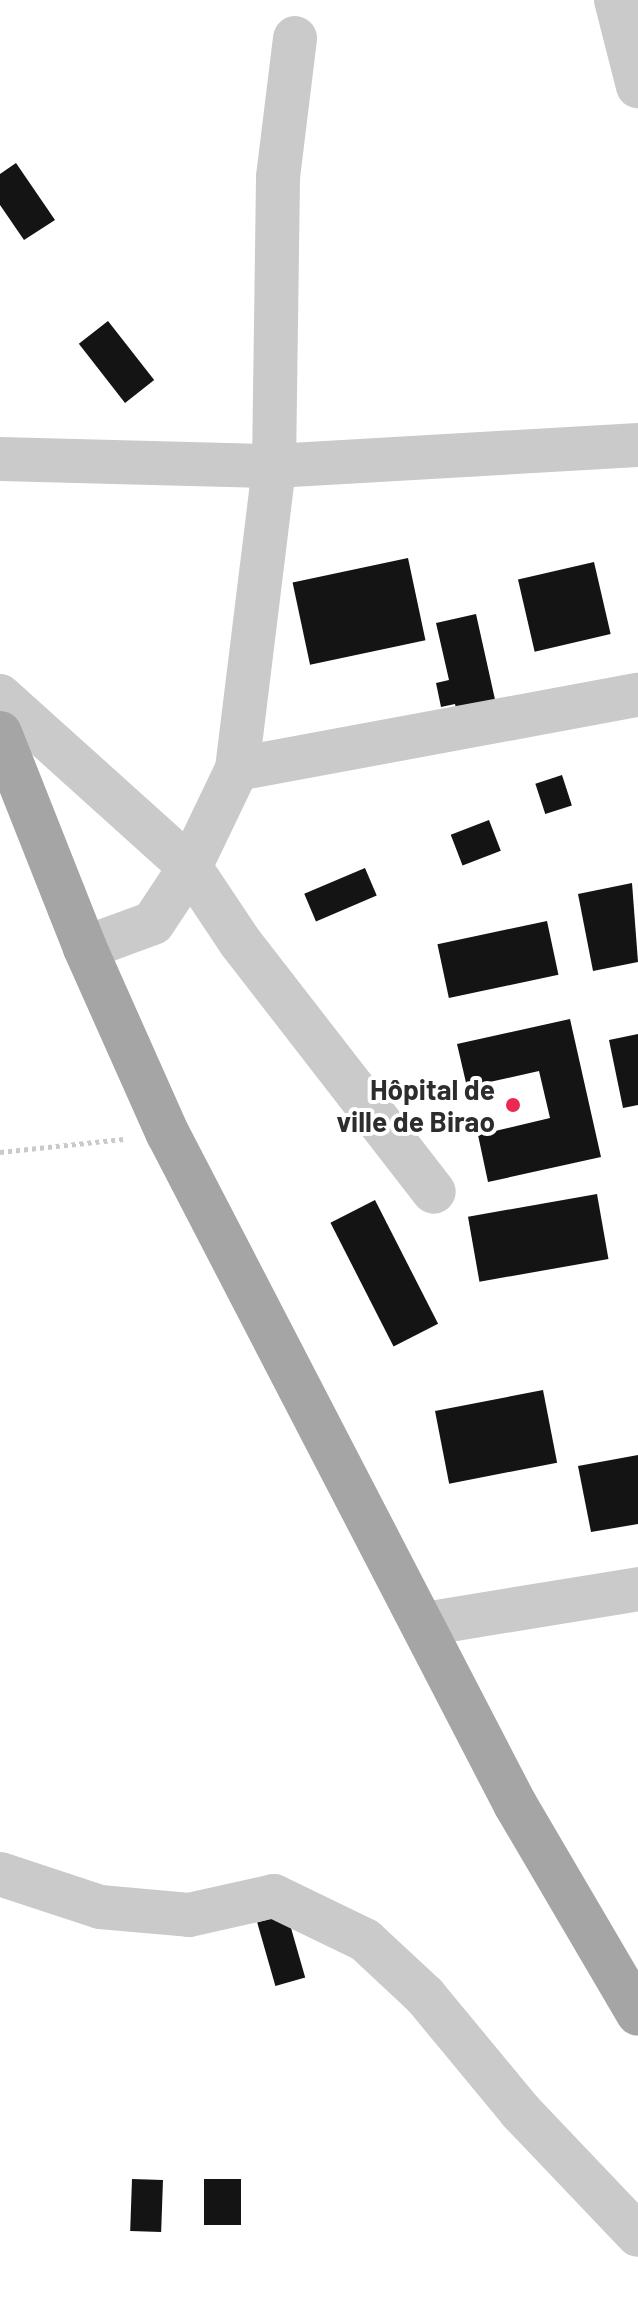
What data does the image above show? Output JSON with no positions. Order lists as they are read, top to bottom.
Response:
{
  "places": ["Hôpital de ville de Birao"]
}
